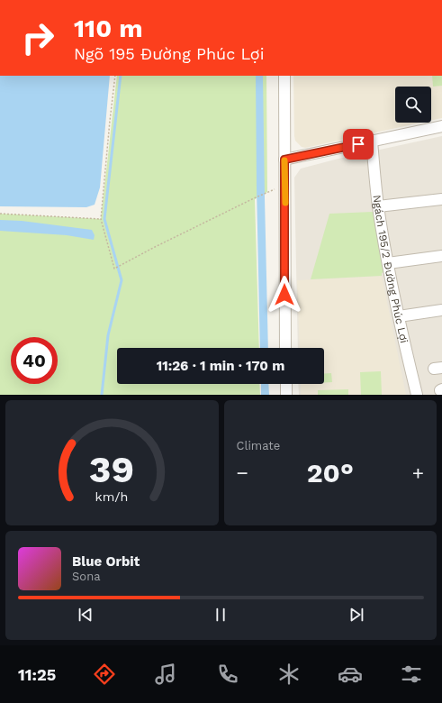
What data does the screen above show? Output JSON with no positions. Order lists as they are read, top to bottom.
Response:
{
  "streets": {
    "street": ["Ngách 195/2 Đường Phúc Lợi"]
  },
  "page": {
    "turn": ["110 m", "Ngõ 195 Đường Phúc Lợi"],
    "limit": "40",
    "trip": "11:26 · 1 min · 170 m",
    "tile": "Climate",
    "heat": ["−", "20°", "+"],
    "song": ["Blue Orbit", "Sona"],
    "tabs": "11:25",
    "gauge": ["39", "km/h"]
  }
}
